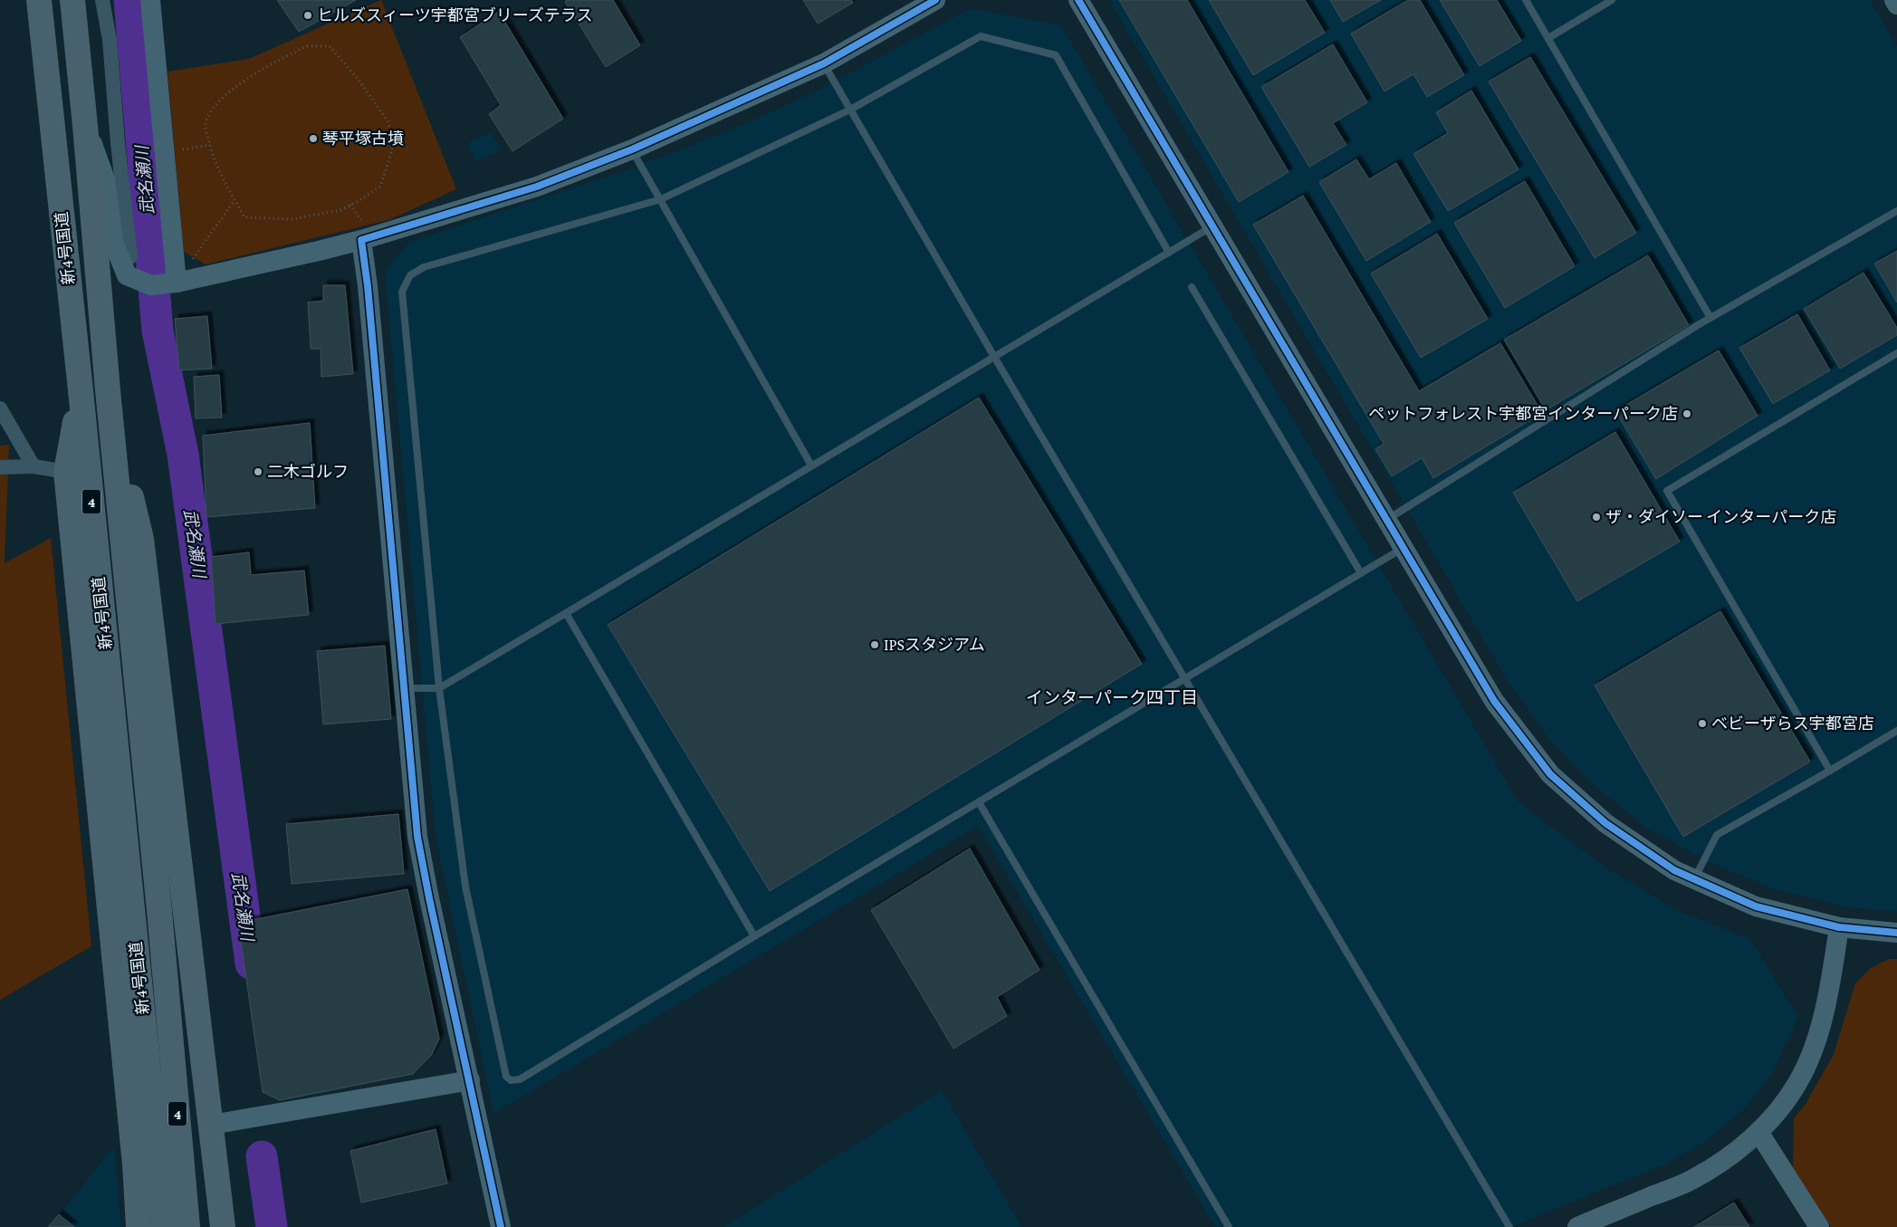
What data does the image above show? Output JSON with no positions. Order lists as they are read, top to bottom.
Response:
{
  "streets": {
    "highway": ["新4号国道", "4"]
  },
  "districts": ["インターパーク四丁目"],
  "water": ["武名瀬川"],
  "places": [
    "ヒルズスィーツ宇都宮ブリーズテラス",
    "琴平塚古墳",
    "ペットフォレスト宇都宮インターパーク店",
    "二木ゴルフ",
    "ザ・ダイソー インターパーク店",
    "IPSスタジアム",
    "ベビーザらス宇都宮店"
  ]
}
